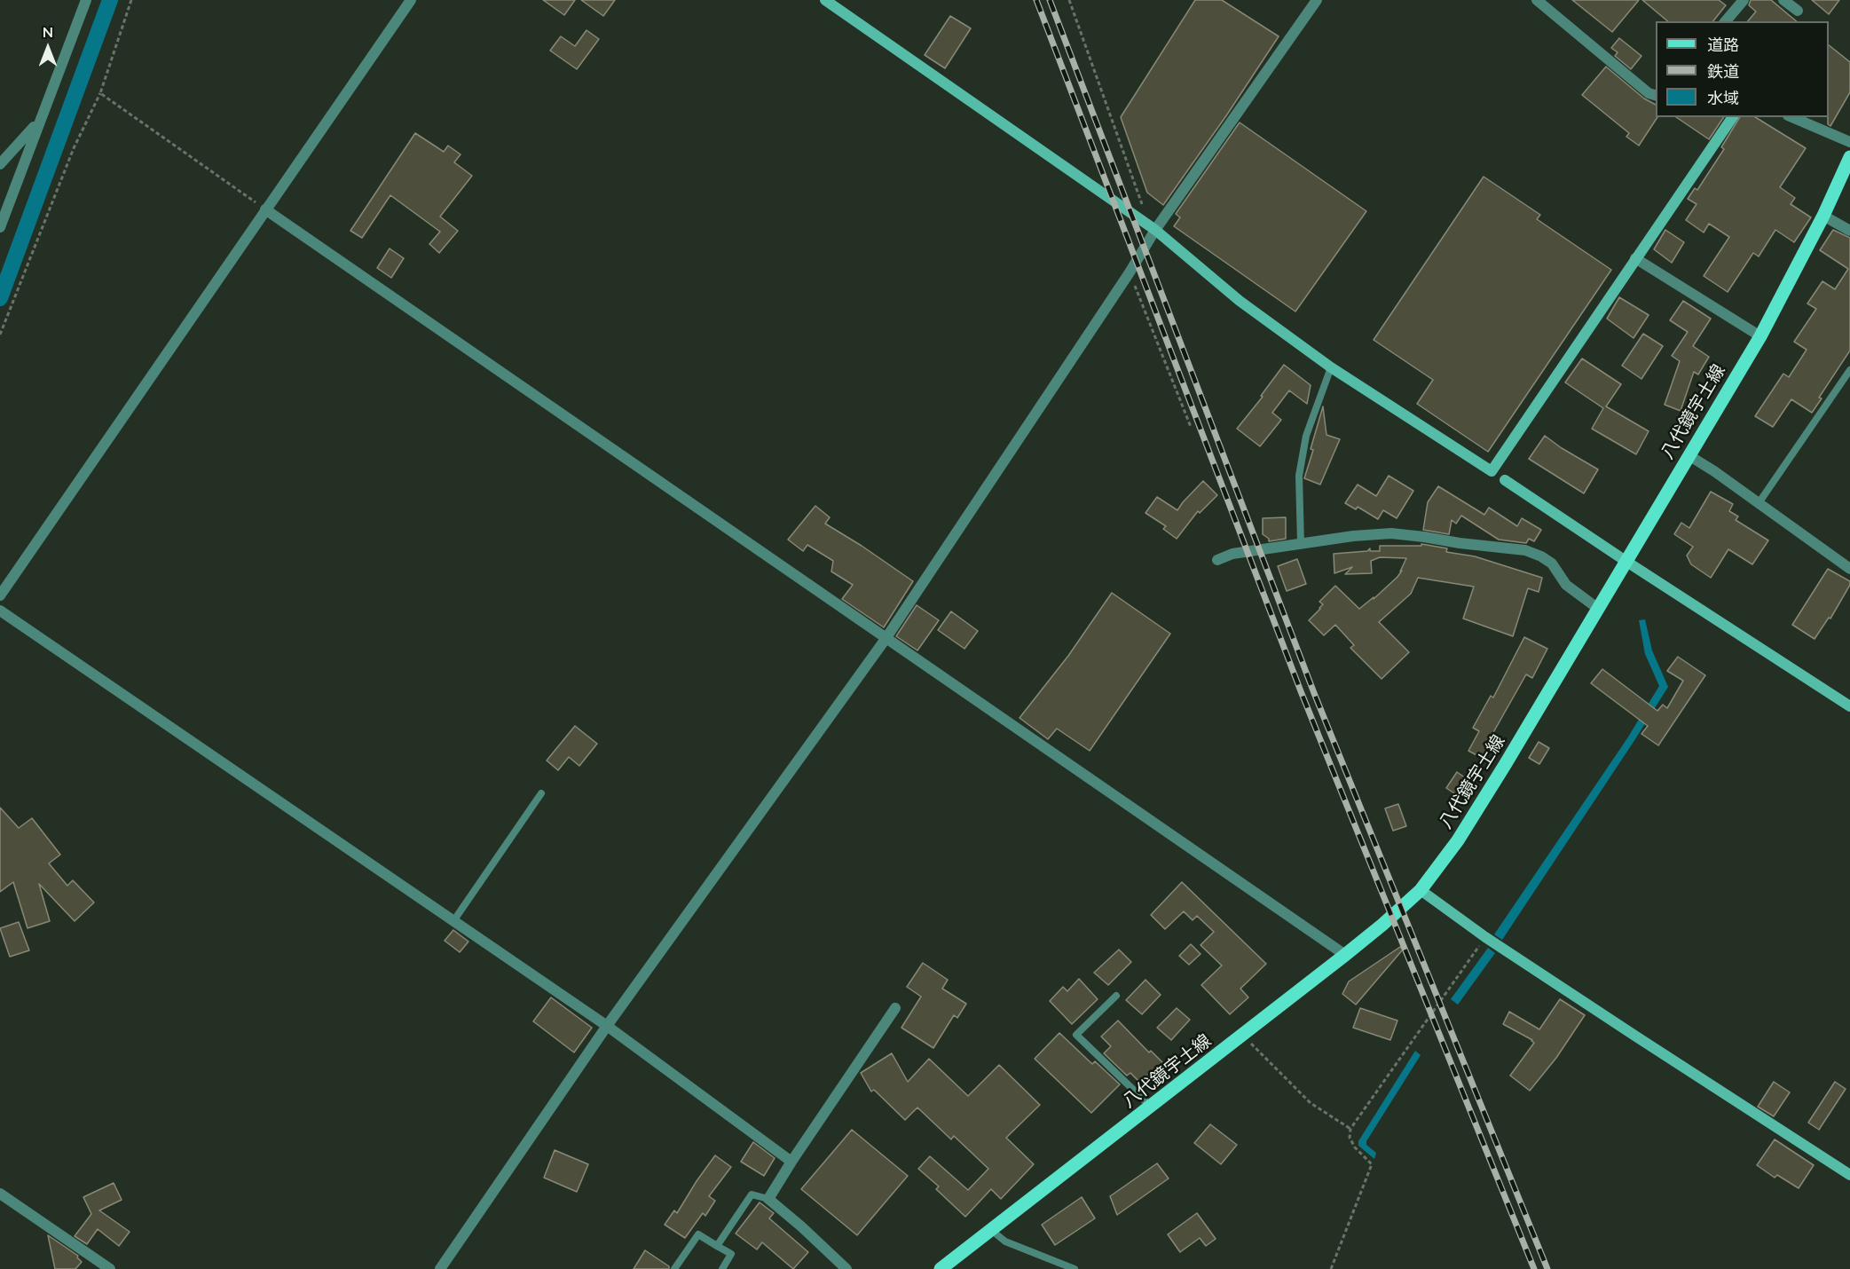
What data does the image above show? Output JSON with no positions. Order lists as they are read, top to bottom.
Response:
{
  "streets": {
    "main road": ["八代鏡宇土線"]
  },
  "legend": ["道路", "鉄道", "水域"],
  "north": "top"
}
